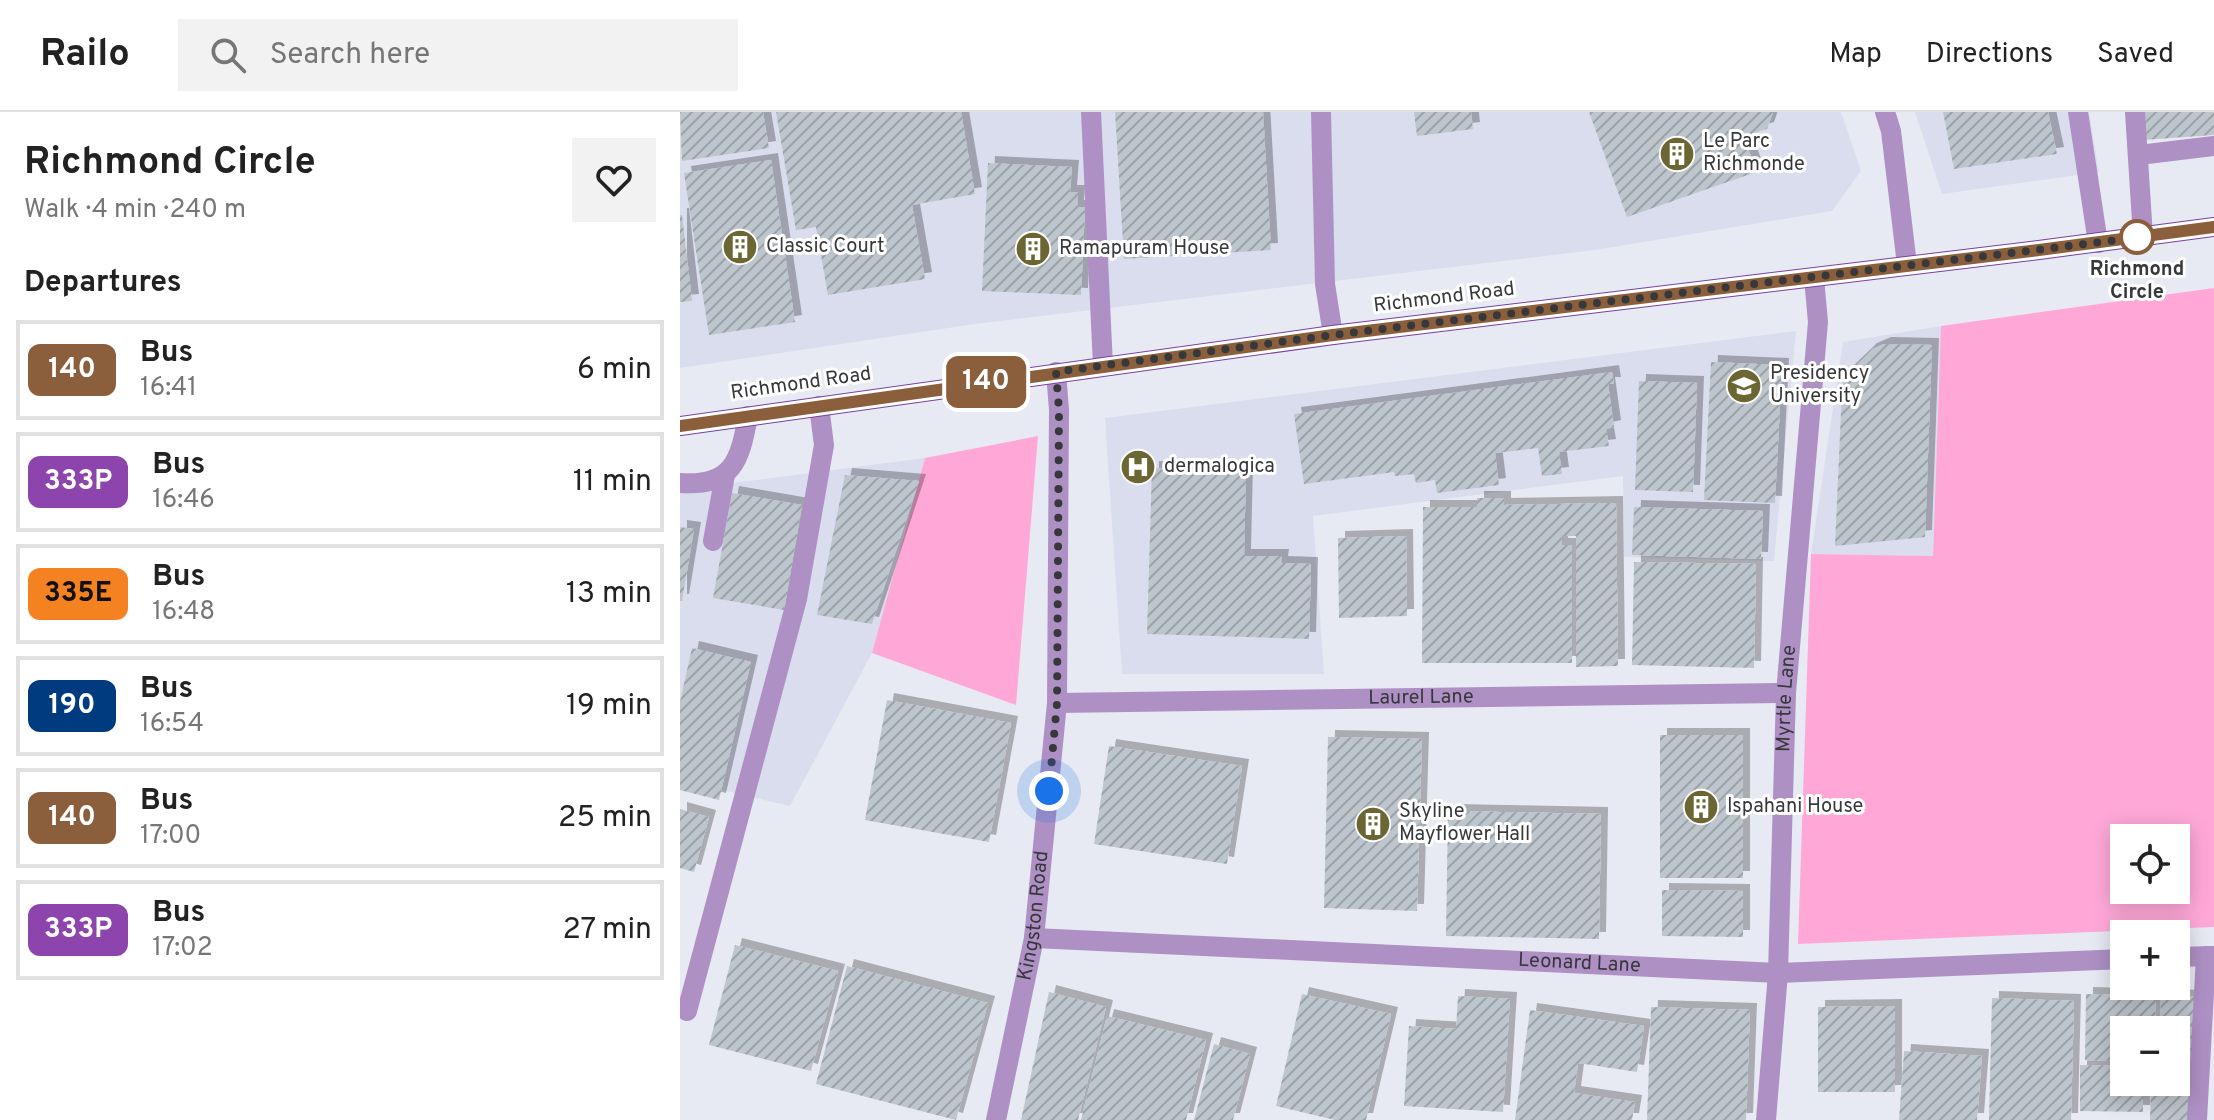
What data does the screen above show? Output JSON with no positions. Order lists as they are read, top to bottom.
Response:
{
  "streets": {
    "main road": ["Richmond Road"],
    "street": [
      "Laurel Lane",
      "Myrtle Lane",
      "Kingston Road",
      "Leonard Lane"
    ]
  },
  "crossings": [
    ["Richmond Road", "Myrtle Lane"],
    ["Richmond Road", "Kingston Road"],
    ["Laurel Lane", "Myrtle Lane"],
    ["Laurel Lane", "Kingston Road"],
    ["Myrtle Lane", "Leonard Lane"],
    ["Kingston Road", "Leonard Lane"]
  ],
  "places": {
    "building": [
      "Le Parc Richmonde",
      "Classic Court",
      "Ramapuram House",
      "Ispahani House",
      "Skyline Mayflower Hall"
    ],
    "other": ["Richmond Circle"],
    "school or university": ["Presidency University"],
    "hospital": ["dermalogica"]
  },
  "lines": ["bus line 140"],
  "page": {
    "header": "Railo",
    "search": "Search here",
    "nav": ["Map", "Directions", "Saved"],
    "heading": [
      ["Richmond Circle", "Walk · 4 min · 240 m"],
      "Departures"
    ],
    "on_map": "140",
    "list": [
      {
        "mark": "140",
        "name": "Bus",
        "note": "16:41",
        "value": "6 min"
      },
      {
        "mark": "333P",
        "name": "Bus",
        "note": "16:46",
        "value": "11 min"
      },
      {
        "mark": "335E",
        "name": "Bus",
        "note": "16:48",
        "value": "13 min"
      },
      {
        "mark": "190",
        "name": "Bus",
        "note": "16:54",
        "value": "19 min"
      },
      {
        "mark": "140",
        "name": "Bus",
        "note": "17:00",
        "value": "25 min"
      },
      {
        "mark": "333P",
        "name": "Bus",
        "note": "17:02",
        "value": "27 min"
      }
    ],
    "map_buttons": ["+", "−"]
  }
}
